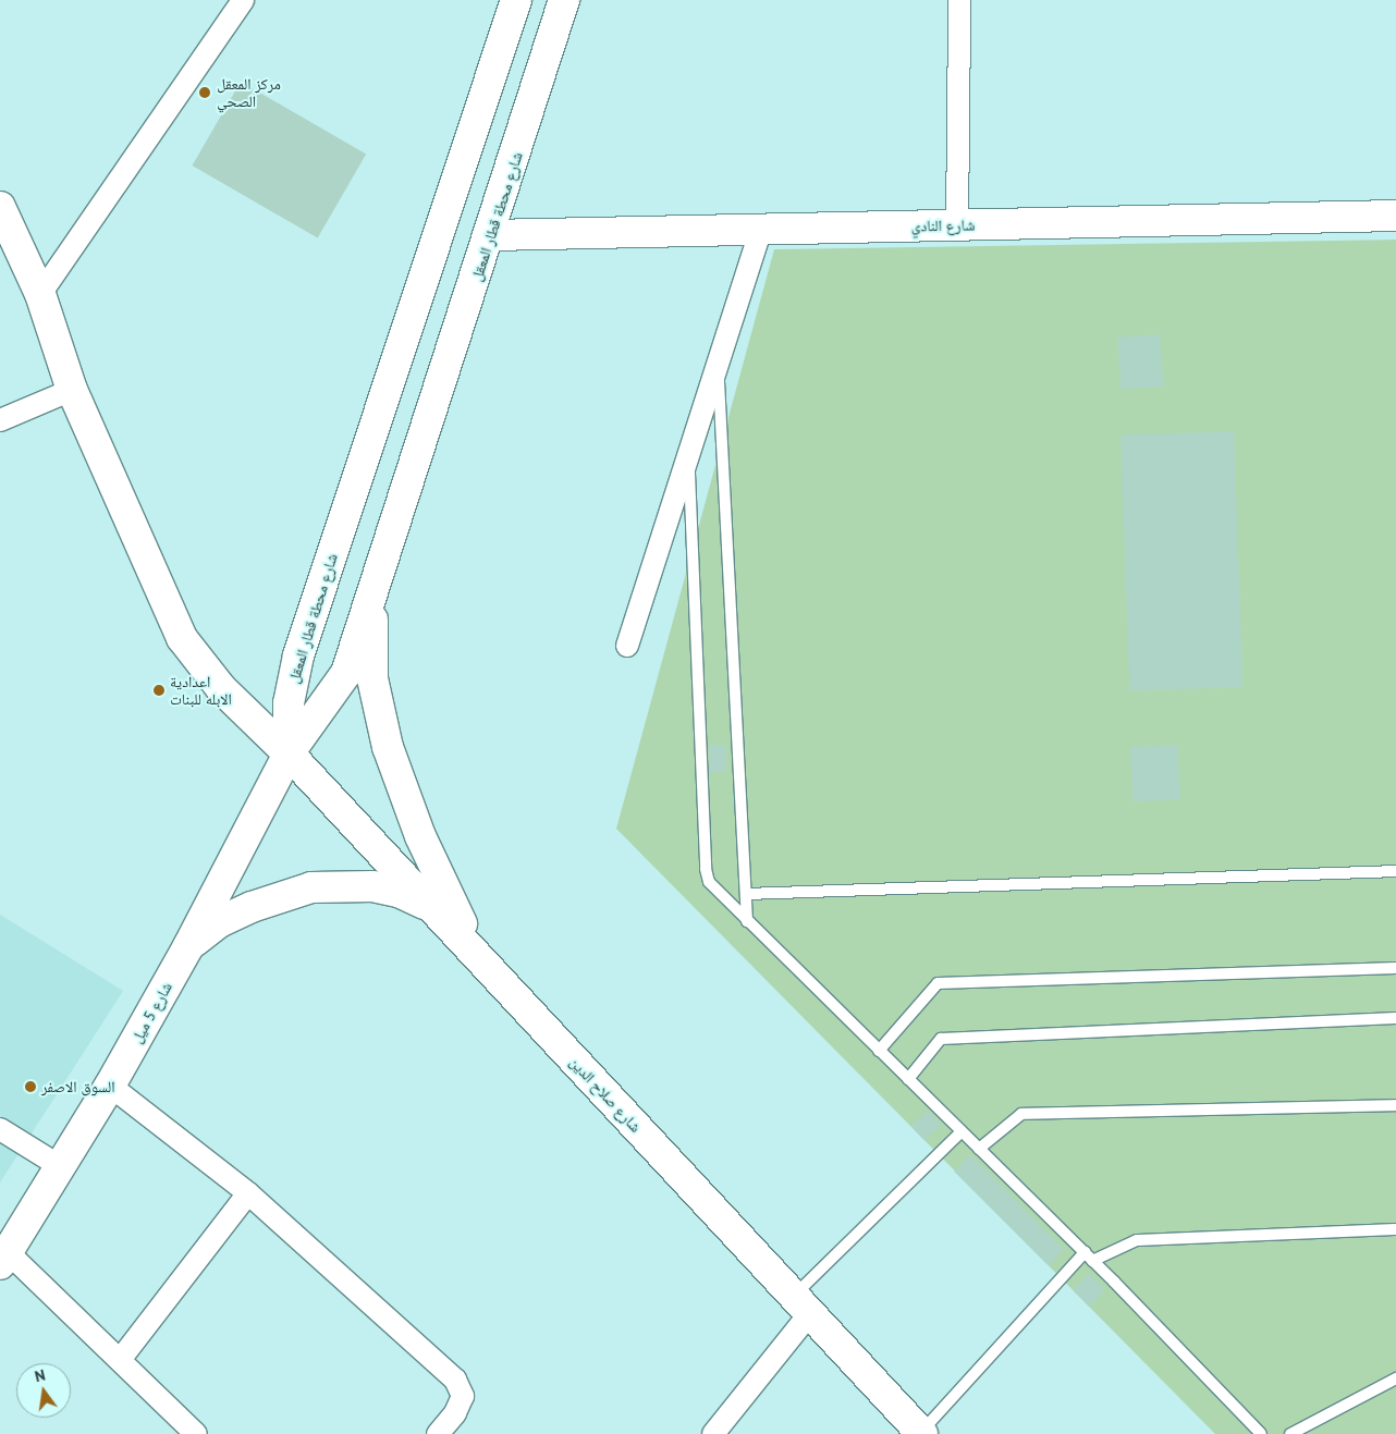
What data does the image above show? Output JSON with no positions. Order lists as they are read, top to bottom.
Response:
{
  "streets": {
    "main road": [
      "شارع محطة قطار المعقل",
      "شارع النادي",
      "شارع 5 ميل",
      "شارع صلاح الدين"
    ]
  },
  "crossings": [
    ["شارع محطة قطار المعقل", "شارع النادي"],
    ["شارع محطة قطار المعقل", "شارع 5 ميل"],
    ["شارع محطة قطار المعقل", "شارع صلاح الدين"],
    ["شارع 5 ميل", "شارع صلاح الدين"]
  ],
  "places": ["مركز المعقل الصحي", "اعدادية الابله للبنات", "السوق الاصفر"],
  "north": "top"
}
